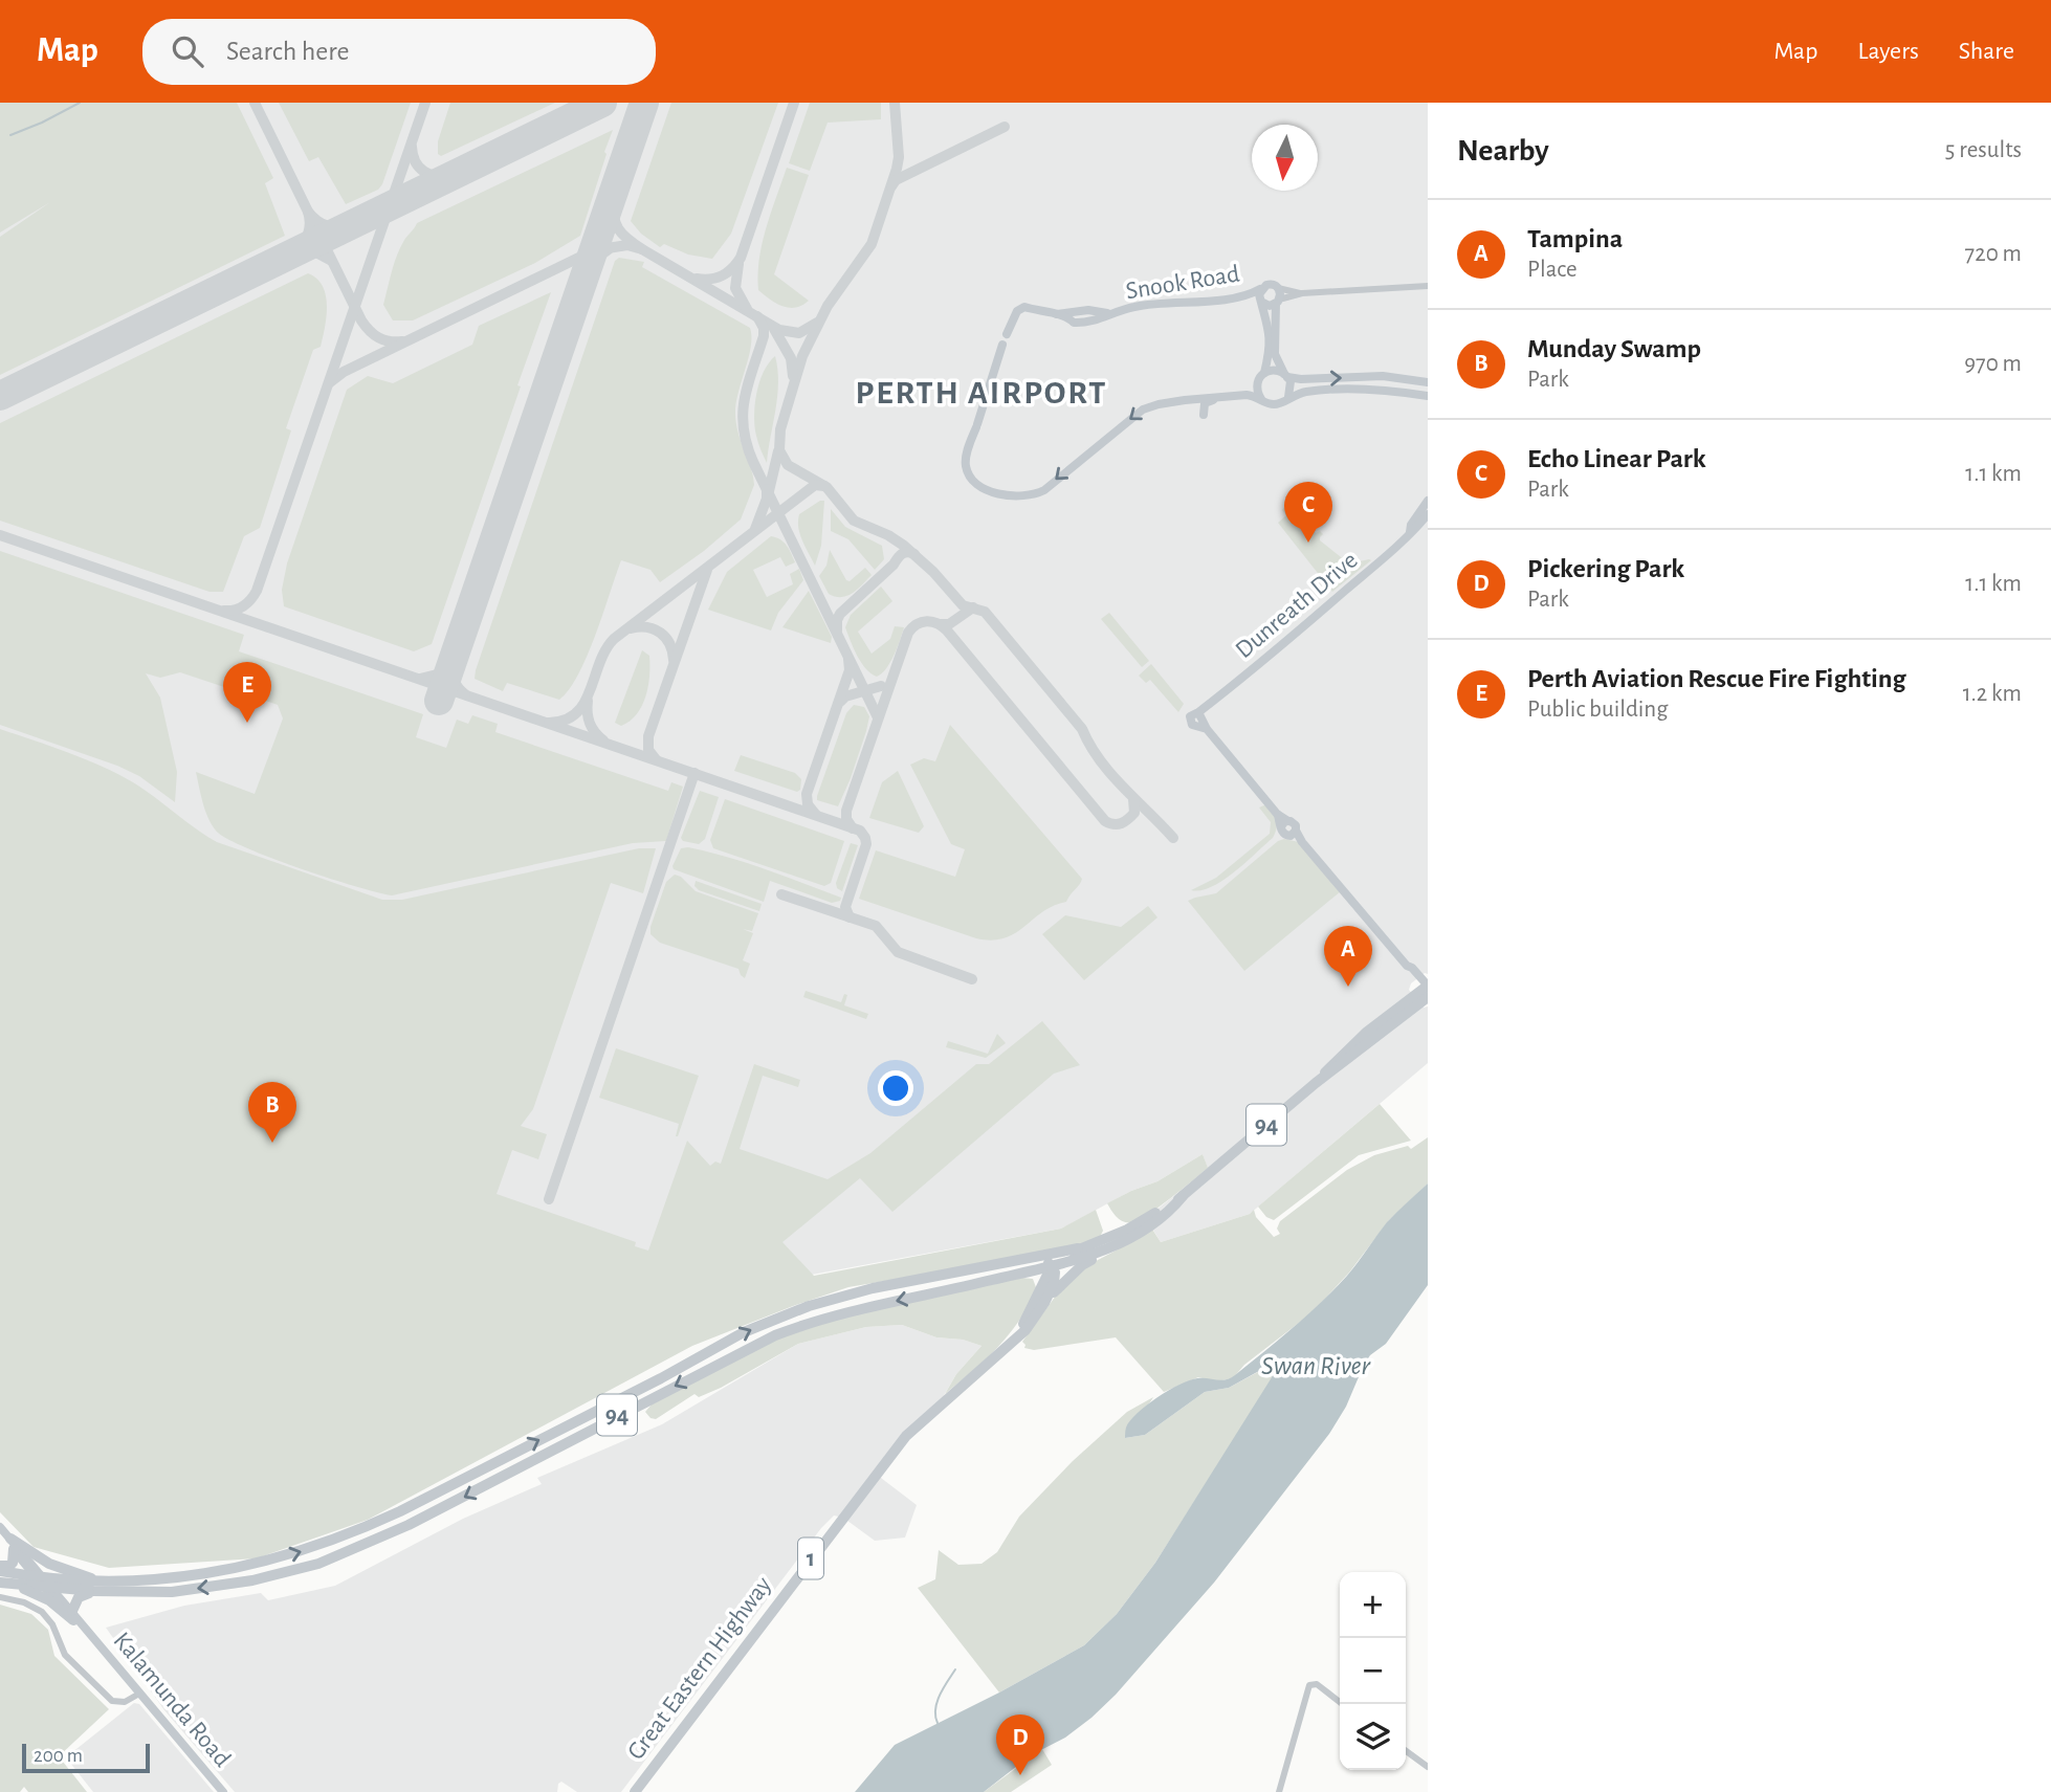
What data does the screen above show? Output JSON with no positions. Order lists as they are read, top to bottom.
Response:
{
  "streets": {
    "highway": ["94", "1", "Great Eastern Highway"],
    "main road": ["Snook Road", "Dunreath Drive", "Kalamunda Road"]
  },
  "crossings": [
    ["Dunreath Drive", "Great Eastern Highway"],
    ["94", "Great Eastern Highway"],
    ["94", "Kalamunda Road"],
    ["1", "Great Eastern Highway"]
  ],
  "districts": ["PERTH AIRPORT"],
  "water": ["Swan River"],
  "scale_bar": "200 m",
  "north": "bottom",
  "page": {
    "header": "Map",
    "search": "Search here",
    "nav": ["Map", "Layers", "Share"],
    "heading": ["Nearby", "5 results"],
    "list": [
      {
        "mark": "A",
        "name": "Tampina",
        "note": "Place",
        "value": "720 m"
      },
      {
        "mark": "B",
        "name": "Munday Swamp",
        "note": "Park",
        "value": "970 m"
      },
      {
        "mark": "C",
        "name": "Echo Linear Park",
        "note": "Park",
        "value": "1.1 km"
      },
      {
        "mark": "D",
        "name": "Pickering Park",
        "note": "Park",
        "value": "1.1 km"
      },
      {
        "mark": "E",
        "name": "Perth Aviation Rescue Fire Fighting",
        "note": "Public building",
        "value": "1.2 km"
      }
    ],
    "pins": [
      "C",
      "E",
      "A",
      "B",
      "D"
    ],
    "map_buttons": ["+", "−"],
    "scale": "200 m"
  }
}
